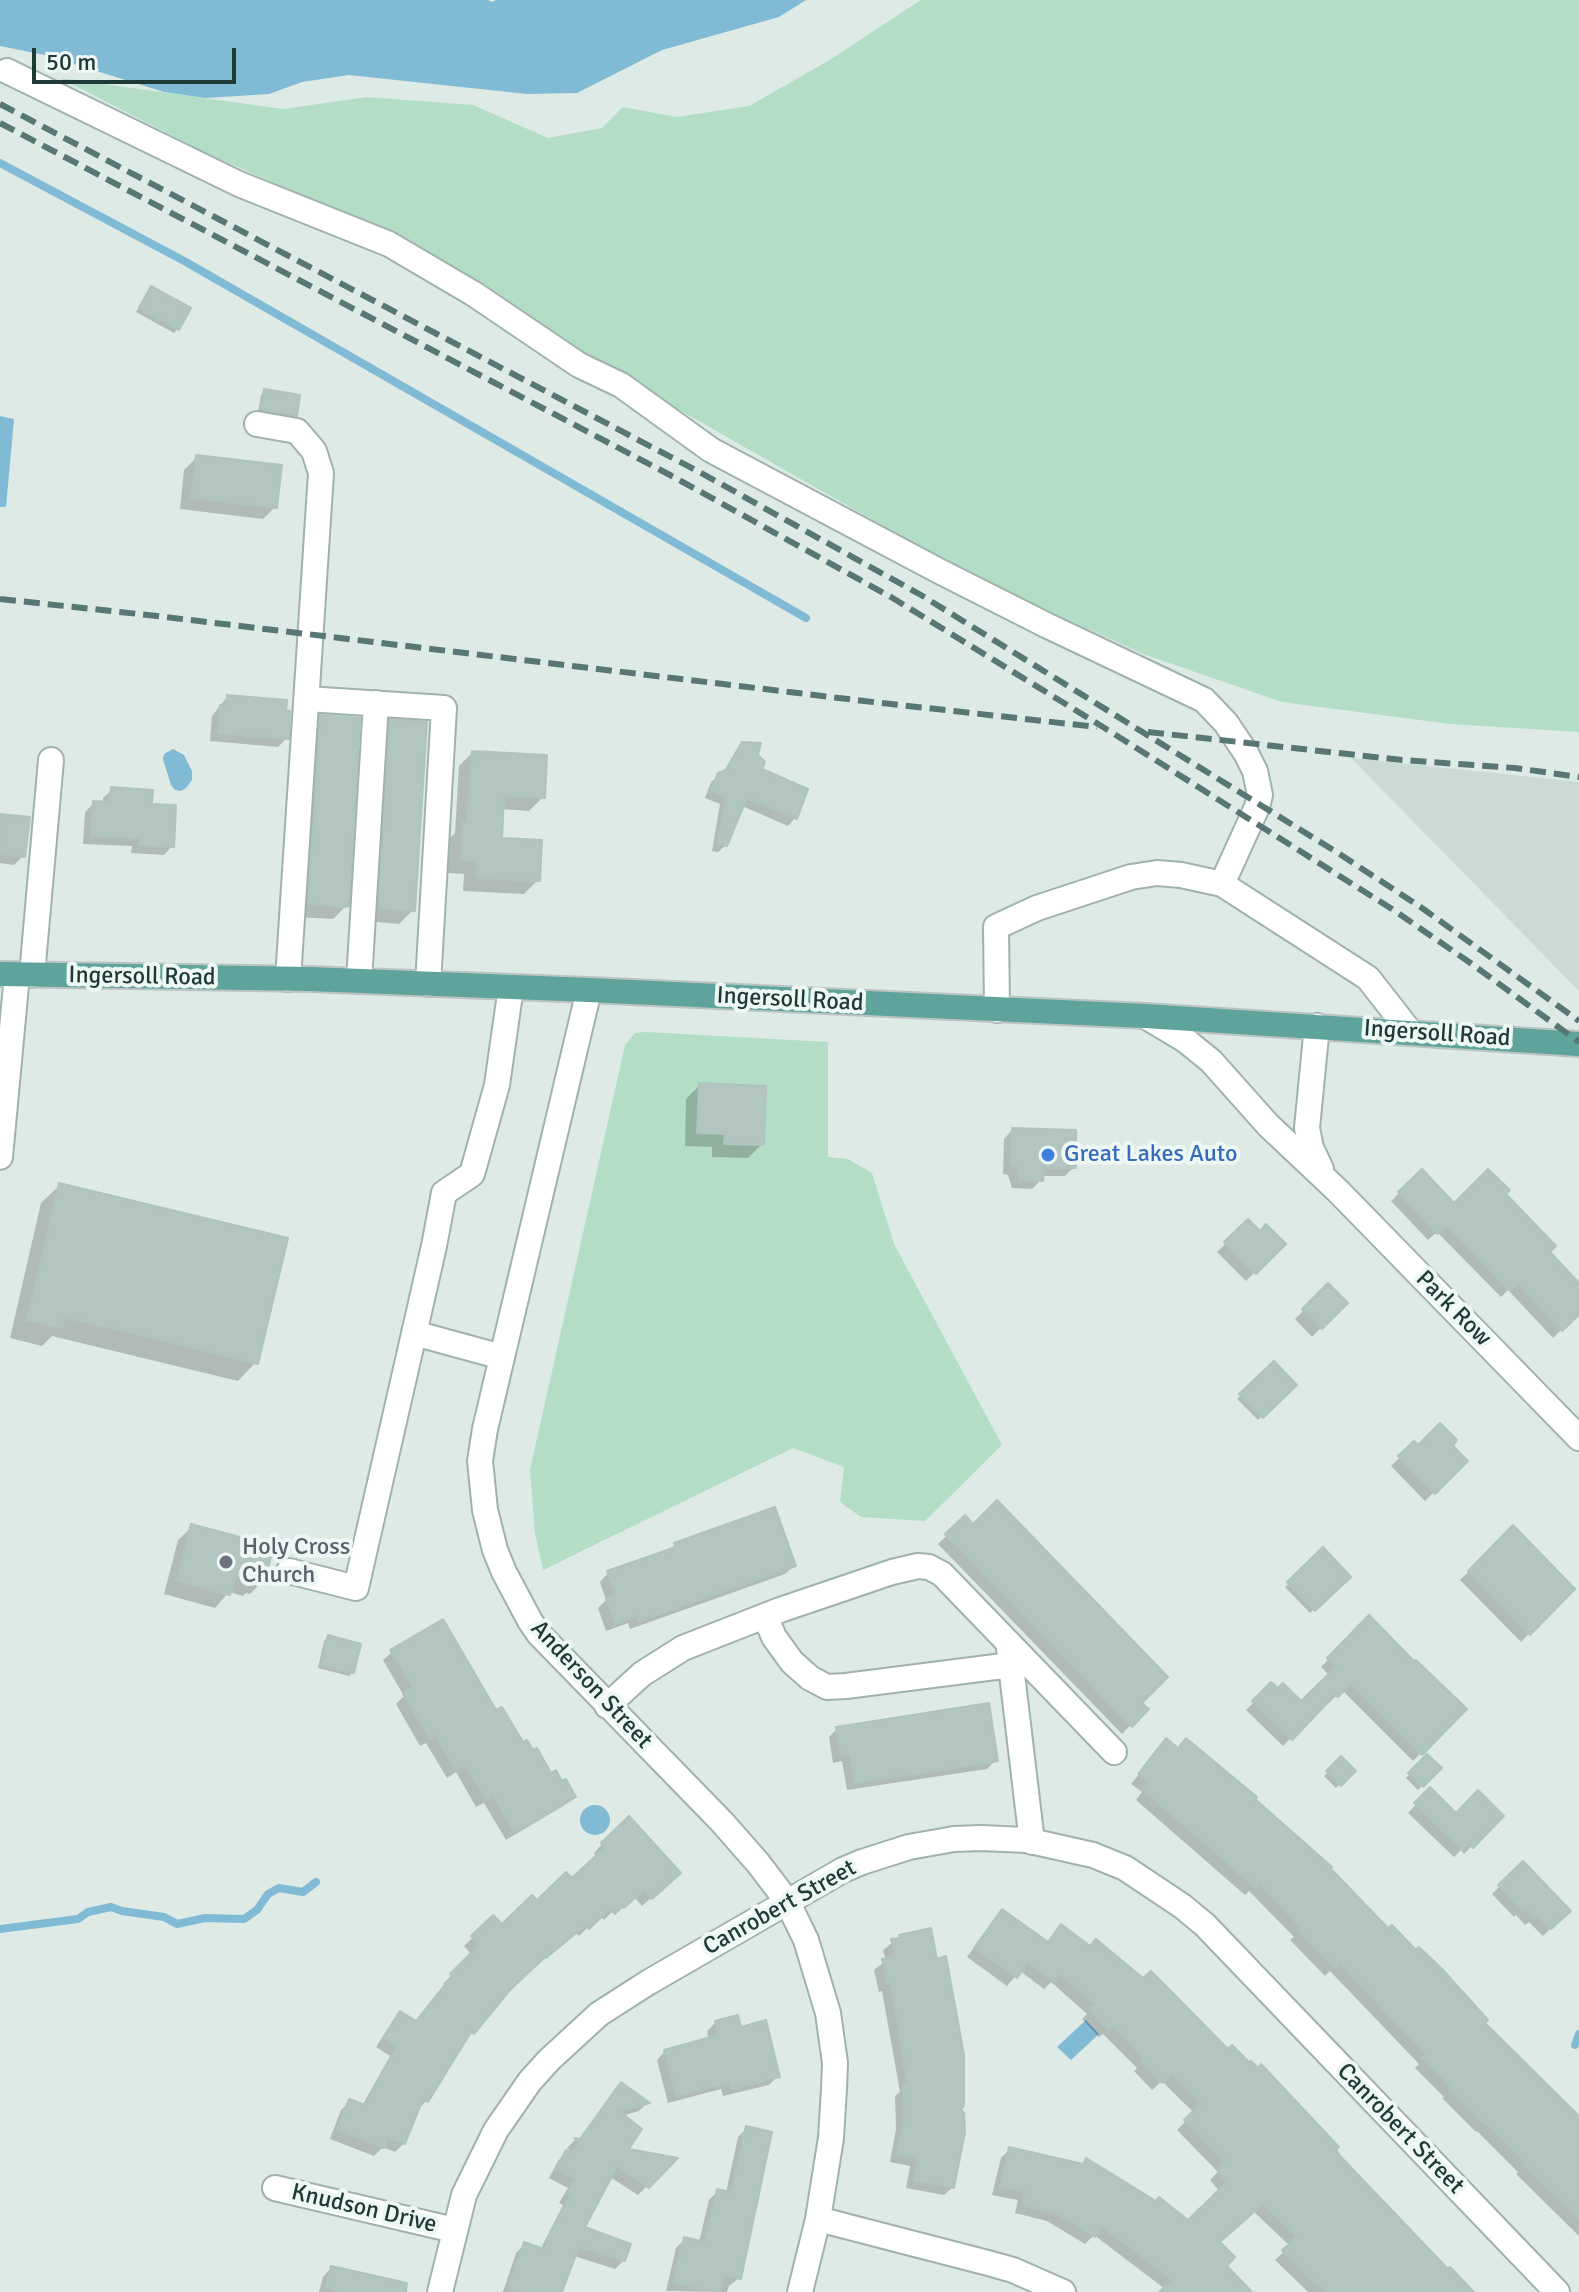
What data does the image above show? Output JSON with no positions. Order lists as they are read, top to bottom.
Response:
{
  "streets": {
    "main road": ["Ingersoll Road"],
    "street": [
      "Park Row",
      "Anderson Street",
      "Canrobert Street",
      "Knudson Drive"
    ]
  },
  "crossings": [
    ["Ingersoll Road", "Park Row"],
    ["Ingersoll Road", "Anderson Street"],
    ["Anderson Street", "Canrobert Street"],
    ["Canrobert Street", "Knudson Drive"]
  ],
  "places": ["Great Lakes Auto", "Holy Cross Church"],
  "scale_bar": "50 m"
}
